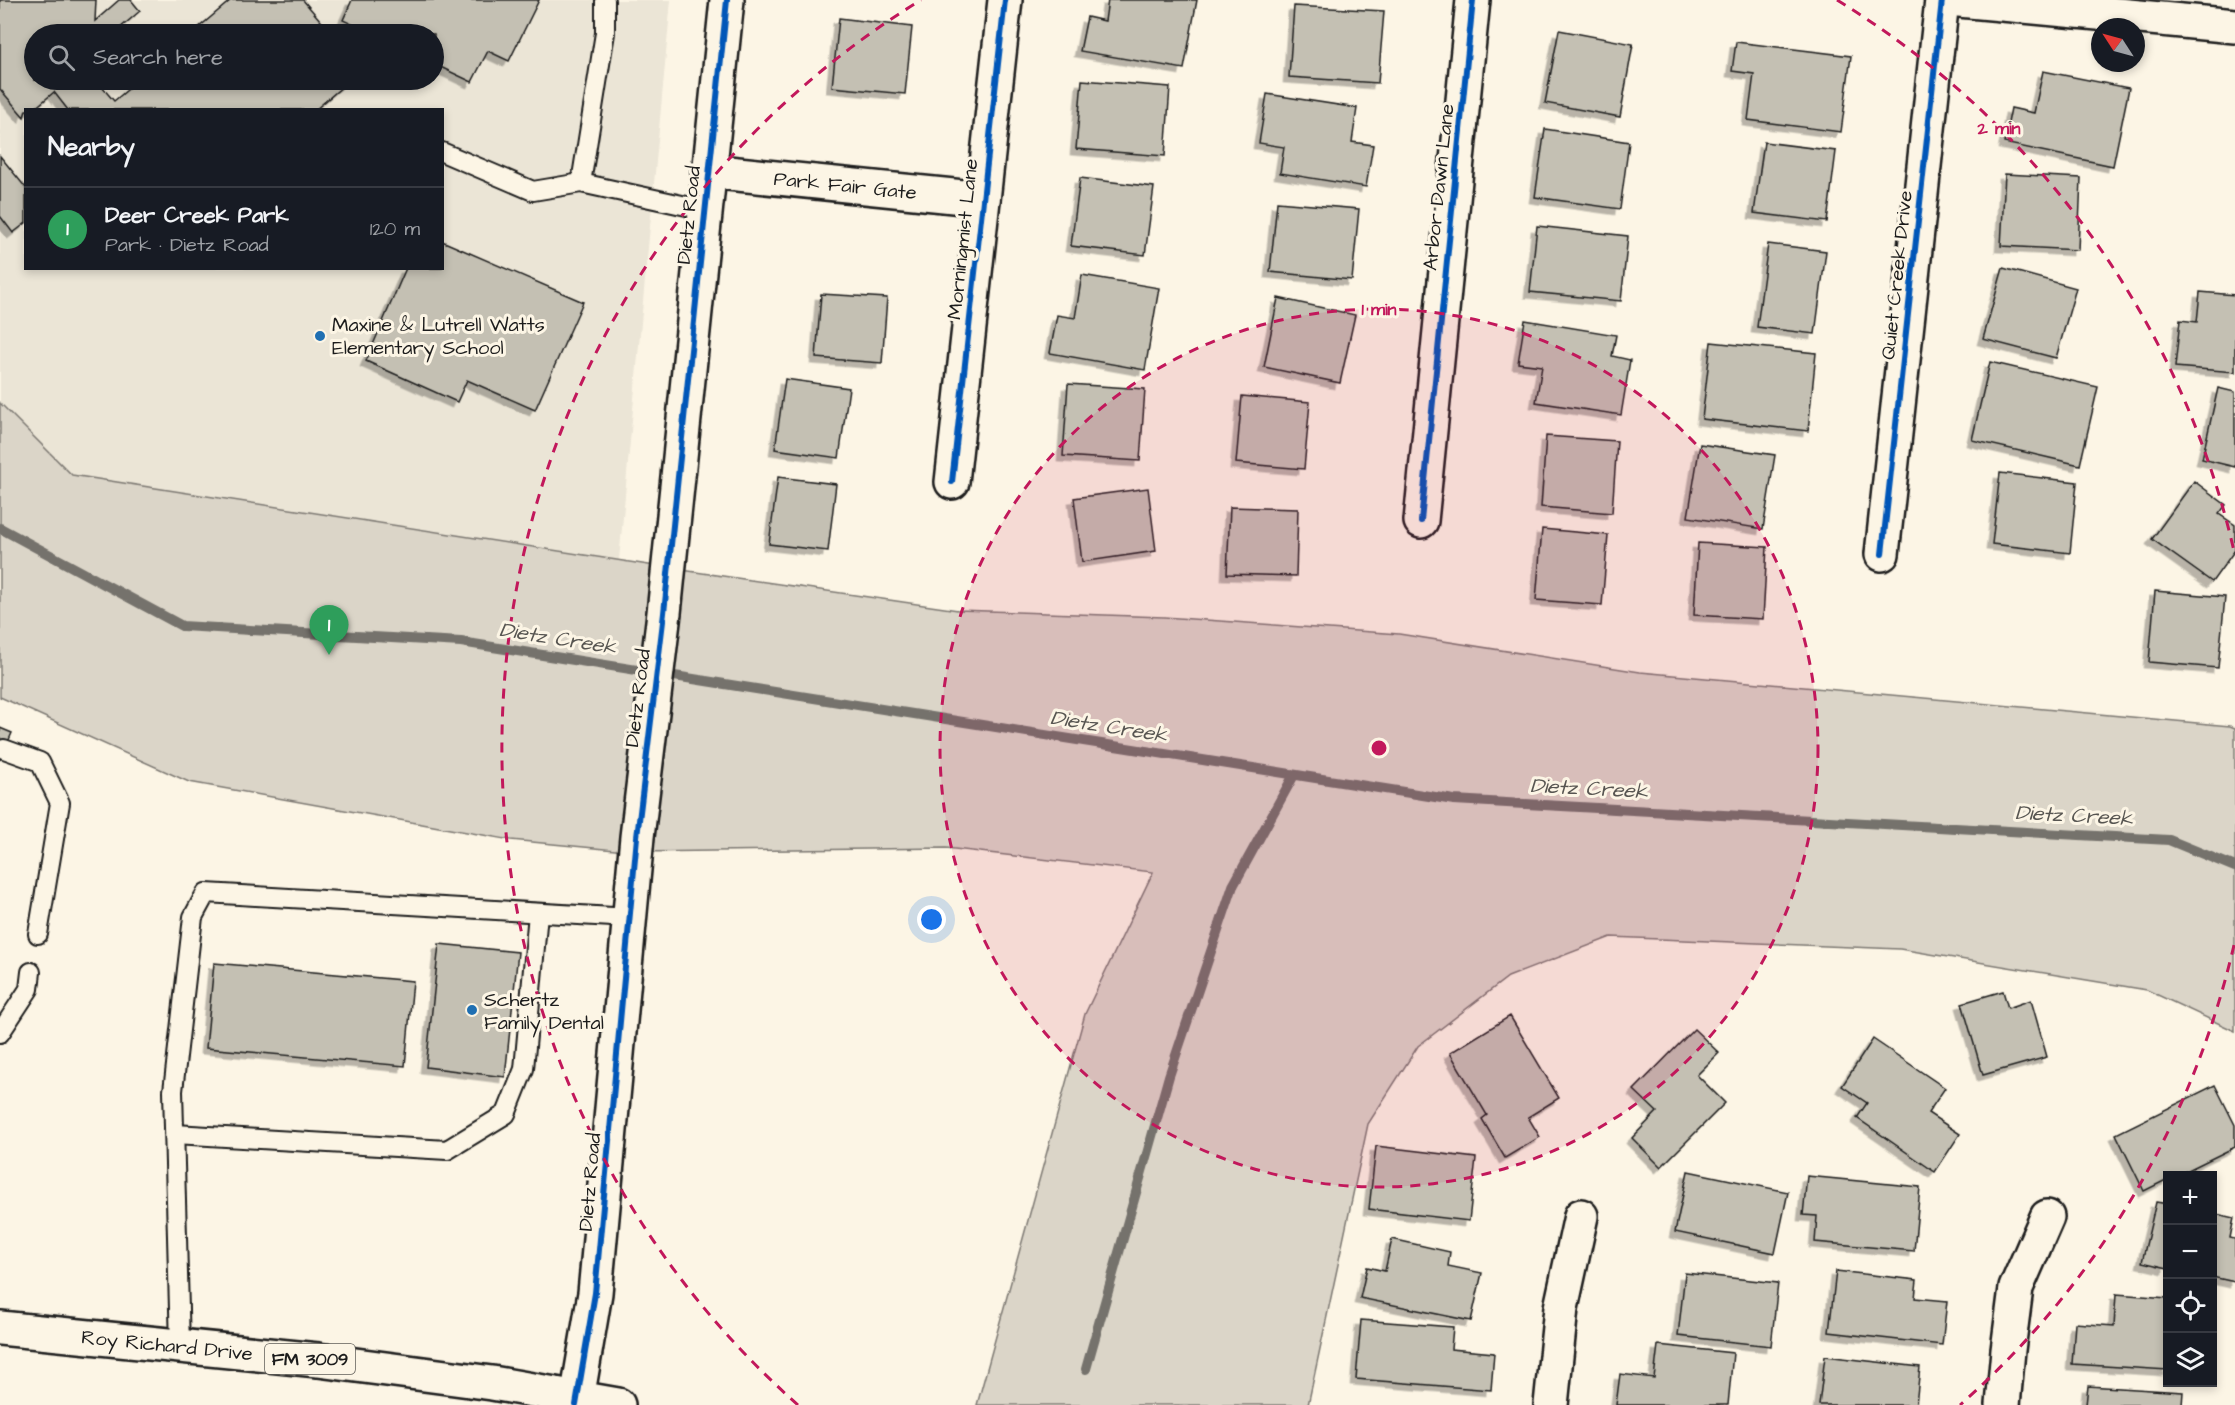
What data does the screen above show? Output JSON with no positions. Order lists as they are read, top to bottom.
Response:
{
  "streets": {
    "street": [
      "Park Fair Gate",
      "Arbor Dawn Lane",
      "Dietz Road",
      "Morningmist Lane",
      "Quiet Creek Drive",
      "Roy Richard Drive",
      "FM 3009"
    ]
  },
  "crossings": [
    ["Park Fair Gate", "Dietz Road"],
    ["Park Fair Gate", "Morningmist Lane"],
    ["Dietz Road", "Roy Richard Drive"]
  ],
  "water": ["Dietz Creek"],
  "places": ["Maxine & Lutrell Watts Elementary School", "Schertz Family Dental"],
  "north": "top left",
  "page": {
    "search": "Search here",
    "heading": "Nearby",
    "list": [
      {
        "mark": "1",
        "name": "Deer Creek Park",
        "note": "Park · Dietz Road",
        "value": "120 m"
      }
    ],
    "pins": "1",
    "map_buttons": ["+", "−"]
  },
  "rings": ["2 min", "1 min"]
}
